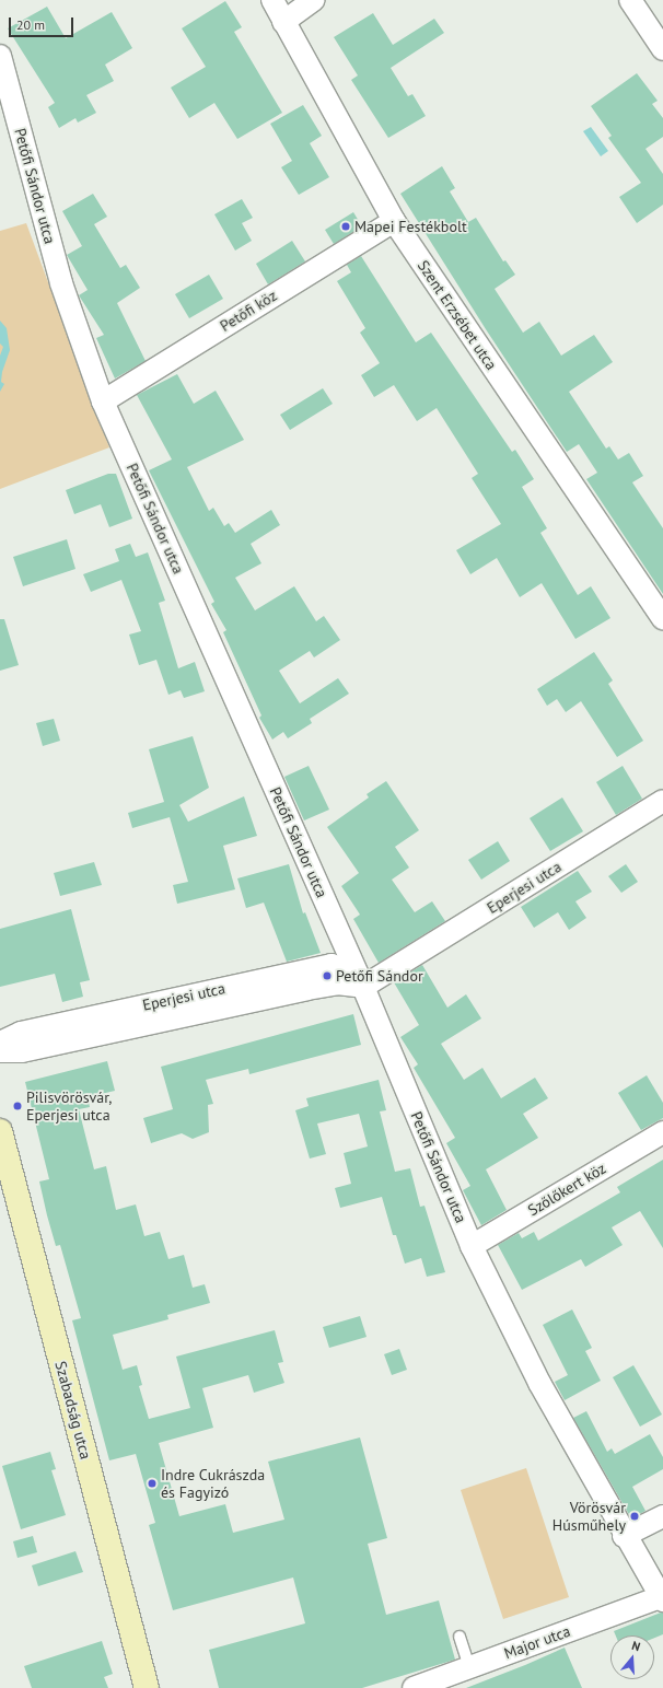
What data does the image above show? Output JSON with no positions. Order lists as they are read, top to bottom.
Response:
{
  "streets": {
    "street": [
      "Petőfi Sándor utca",
      "Petőfi köz",
      "Szent Erzsébet utca",
      "Eperjesi utca",
      "Szőlőkert köz",
      "Szabadság utca",
      "Major utca"
    ]
  },
  "crossings": [
    ["Petőfi Sándor utca", "Petőfi köz"],
    ["Petőfi Sándor utca", "Eperjesi utca"],
    ["Petőfi Sándor utca", "Szőlőkert köz"],
    ["Petőfi Sándor utca", "Major utca"],
    ["Petőfi köz", "Szent Erzsébet utca"]
  ],
  "places": [
    "Mapei Festékbolt",
    "Petőfi Sándor",
    "Pilisvörösvár, Eperjesi utca",
    "Indre Cukrászda és Fagyizó",
    "Vörösvár Húsműhely"
  ],
  "scale_bar": "20 m",
  "north": "top"
}
